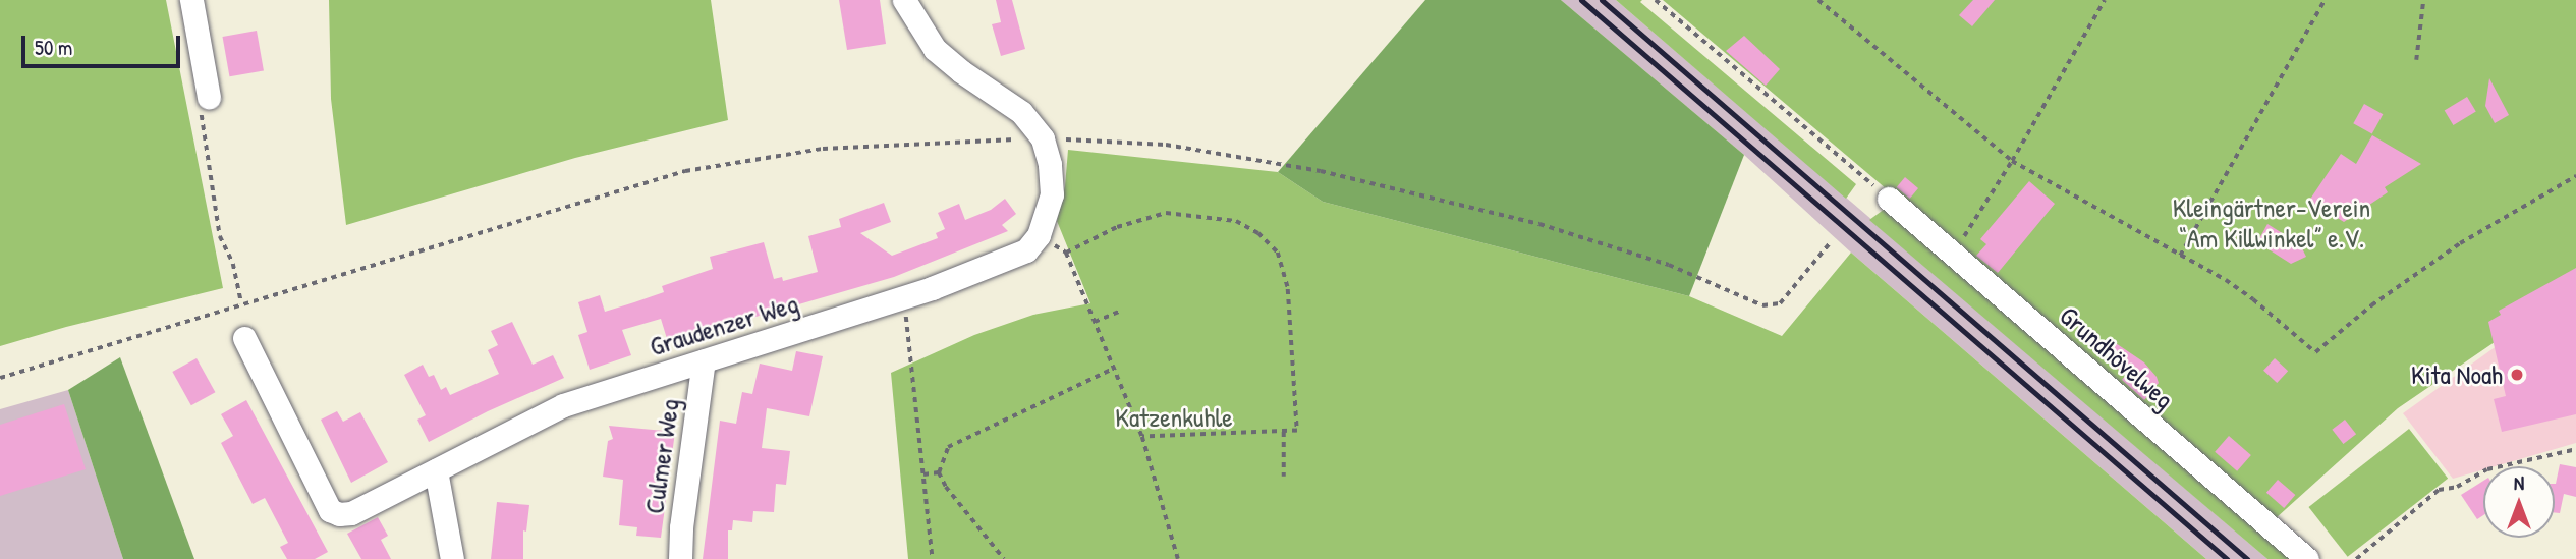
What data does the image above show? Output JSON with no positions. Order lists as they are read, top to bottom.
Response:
{
  "streets": {
    "street": ["Graudenzer Weg", "Grundhövelweg", "Culmer Weg"]
  },
  "crossings": [
    ["Graudenzer Weg", "Culmer Weg"]
  ],
  "parks": ["Kleingärtner-Verein “Am Killwinkel” e.V.", "Katzenkuhle"],
  "places": ["Kita Noah"],
  "scale_bar": "50 m",
  "north": "top"
}
